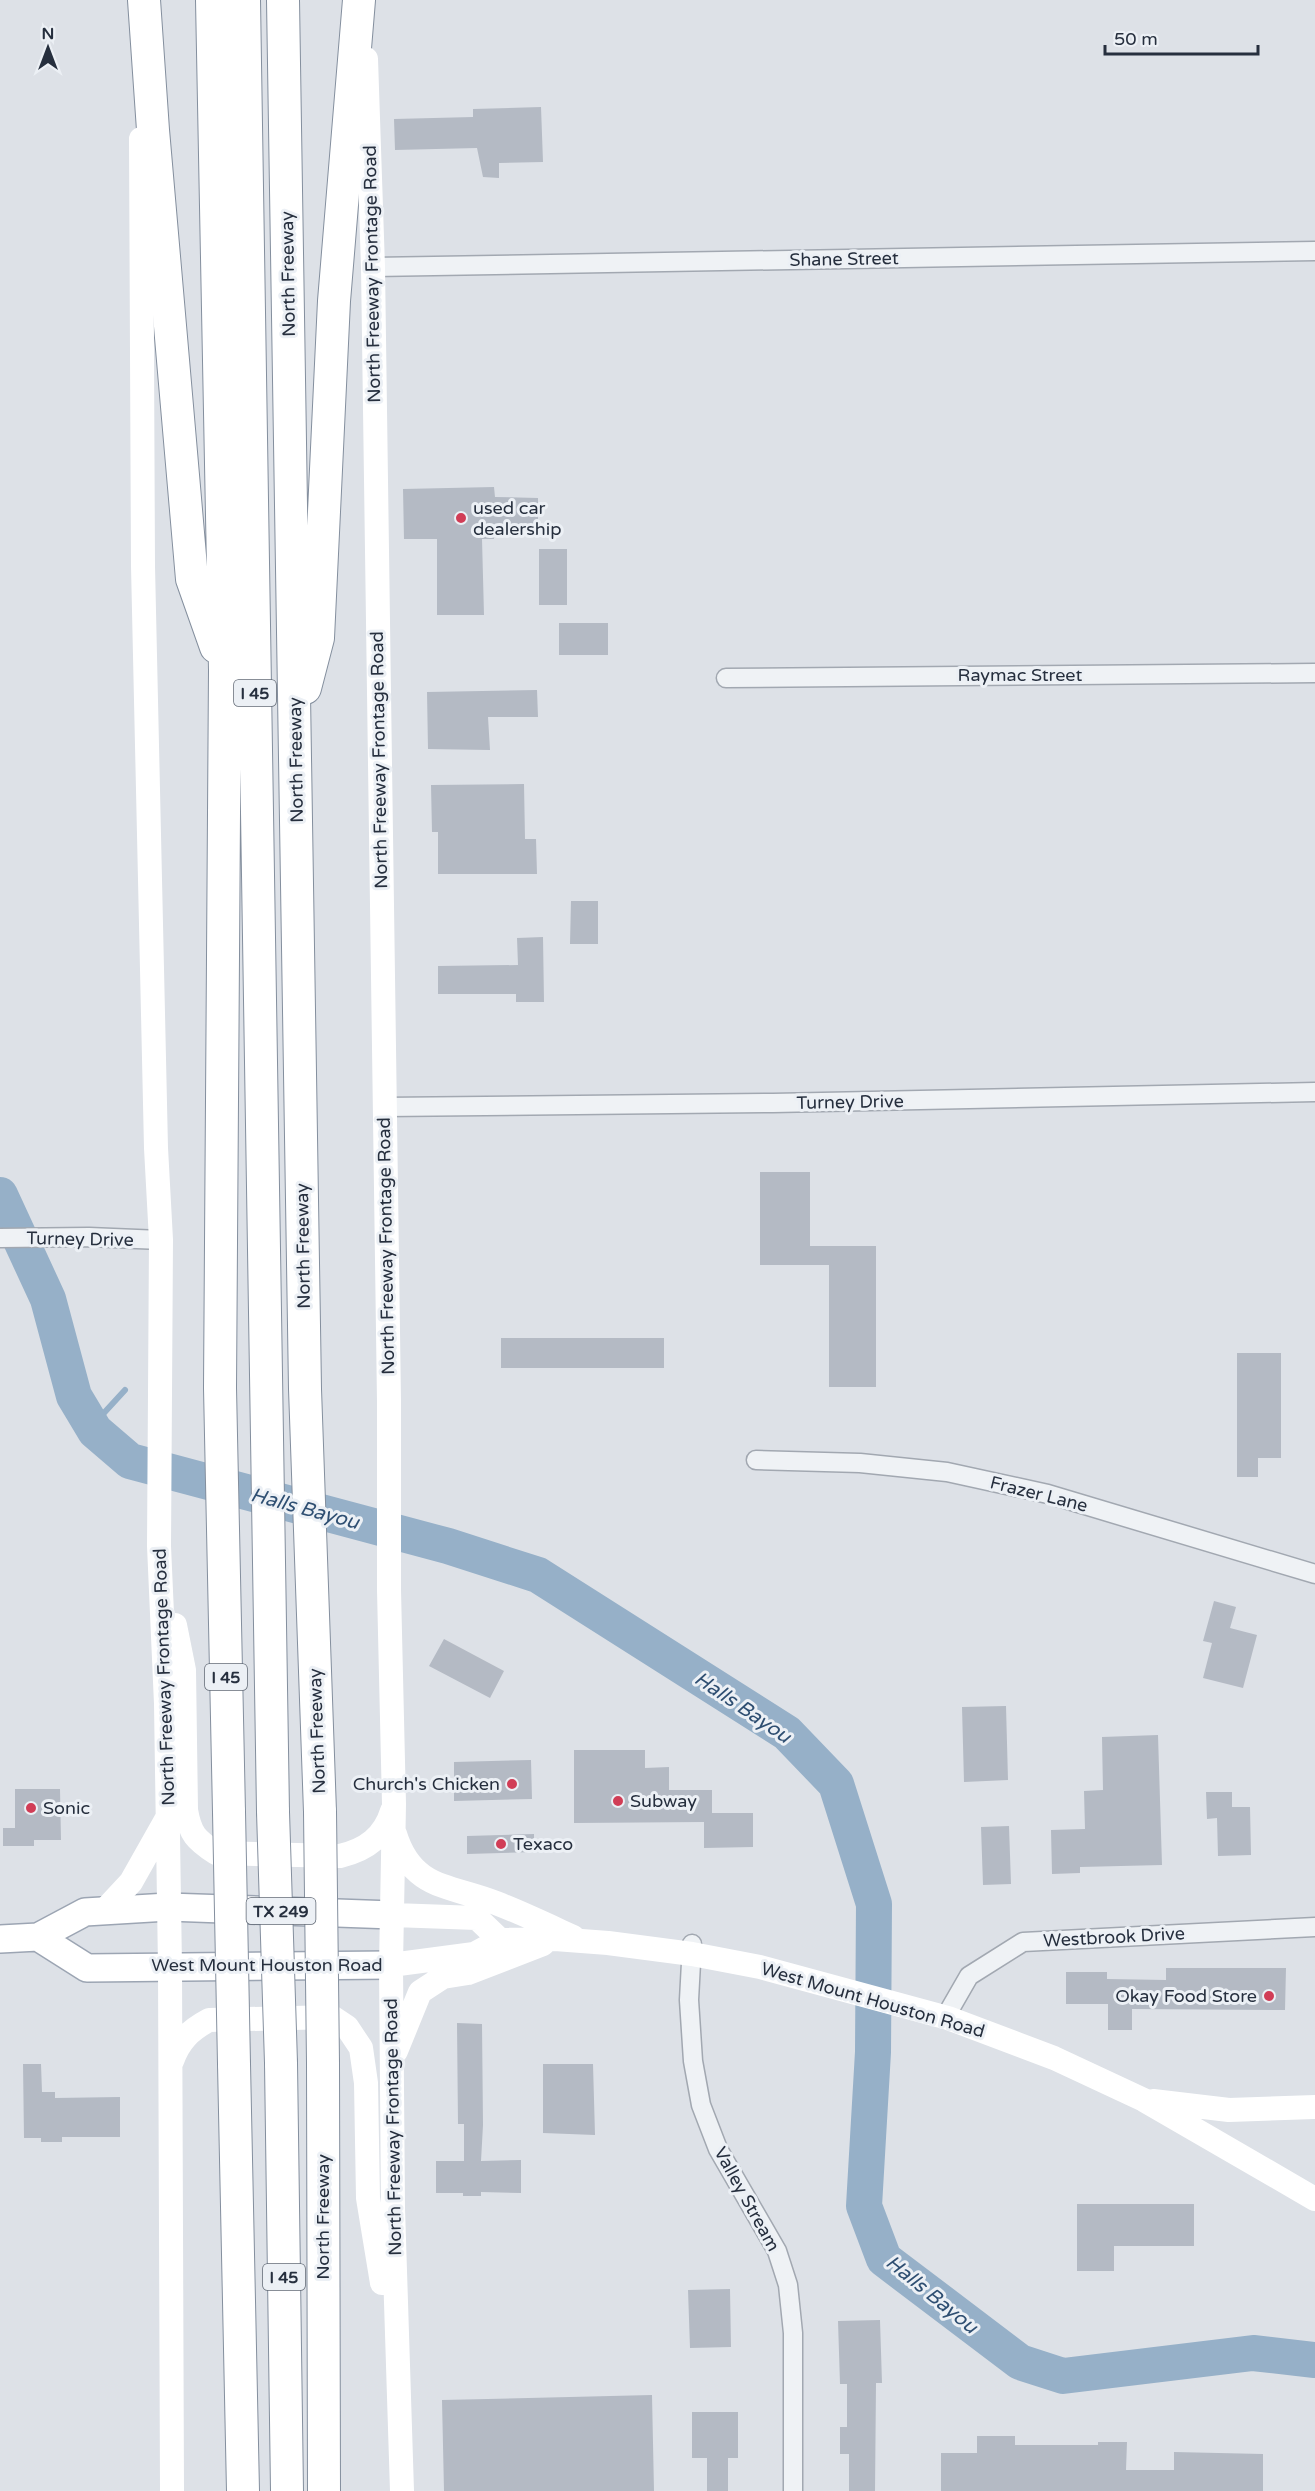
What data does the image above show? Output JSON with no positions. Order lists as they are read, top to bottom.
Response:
{
  "streets": {
    "highway": ["North Freeway", "I 45"],
    "main road": ["North Freeway Frontage Road", "TX 249", "West Mount Houston Road"],
    "street": [
      "Shane Street",
      "Raymac Street",
      "Turney Drive",
      "Frazer Lane",
      "Westbrook Drive",
      "Valley Stream"
    ]
  },
  "crossings": [
    ["Shane Street", "North Freeway Frontage Road"],
    ["North Freeway Frontage Road", "Turney Drive"],
    ["North Freeway Frontage Road", "TX 249"],
    ["North Freeway Frontage Road", "West Mount Houston Road"],
    ["TX 249", "West Mount Houston Road"],
    ["Westbrook Drive", "West Mount Houston Road"],
    ["West Mount Houston Road", "Valley Stream"]
  ],
  "water": ["Halls Bayou"],
  "places": [
    "used car dealership",
    "Church's Chicken",
    "Subway",
    "Sonic",
    "Texaco",
    "Okay Food Store"
  ],
  "scale_bar": "50 m",
  "north": "top"
}
